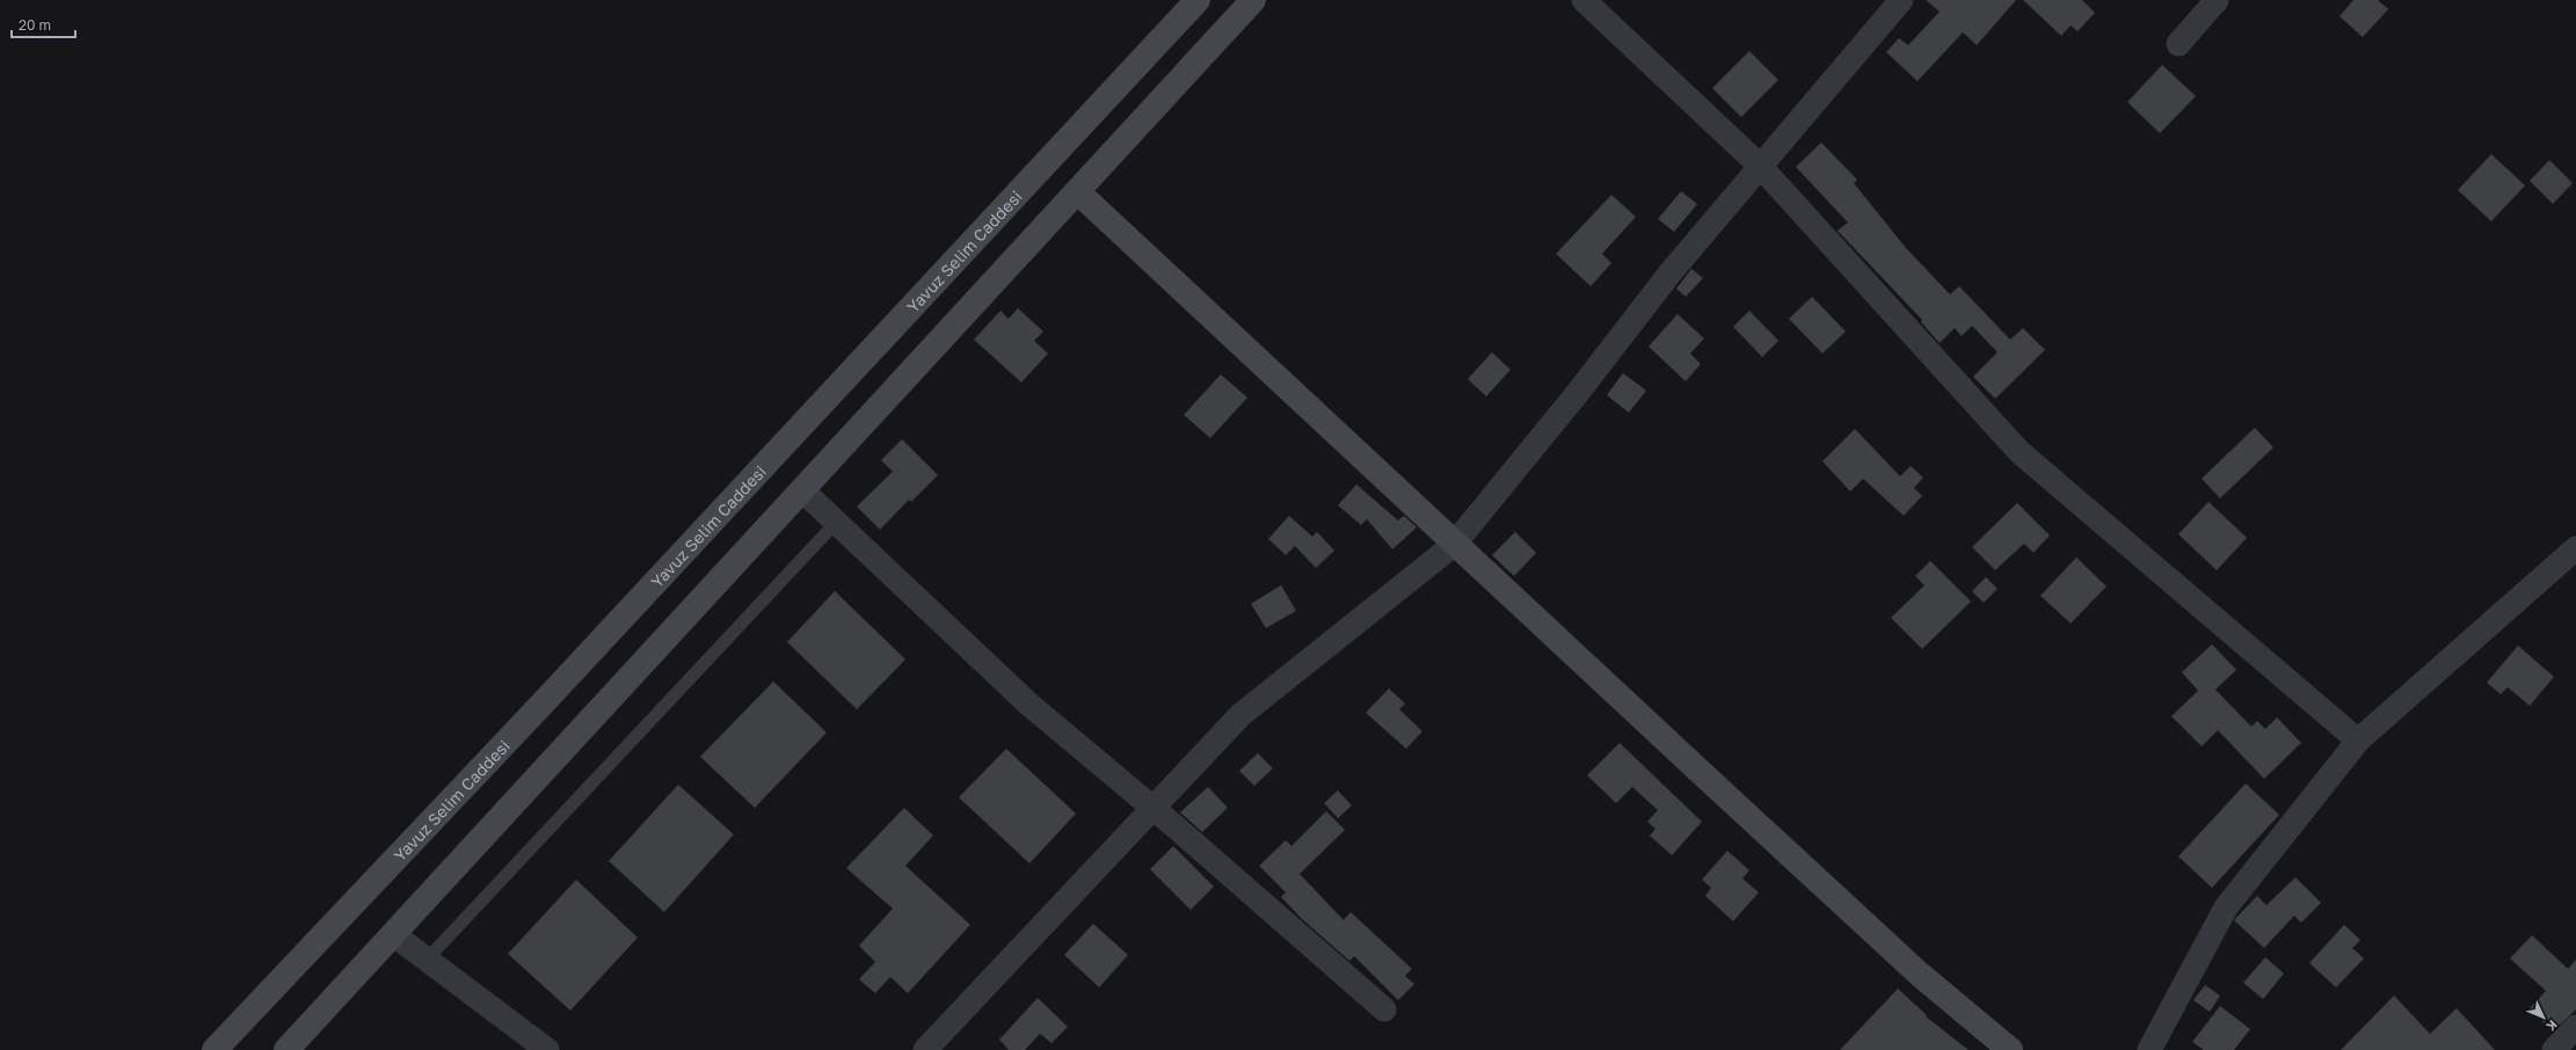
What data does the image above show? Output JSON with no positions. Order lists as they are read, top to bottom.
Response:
{
  "streets": {
    "street": ["Yavuz Selim Caddesi"]
  },
  "scale_bar": "20 m",
  "north": "bottom right"
}
